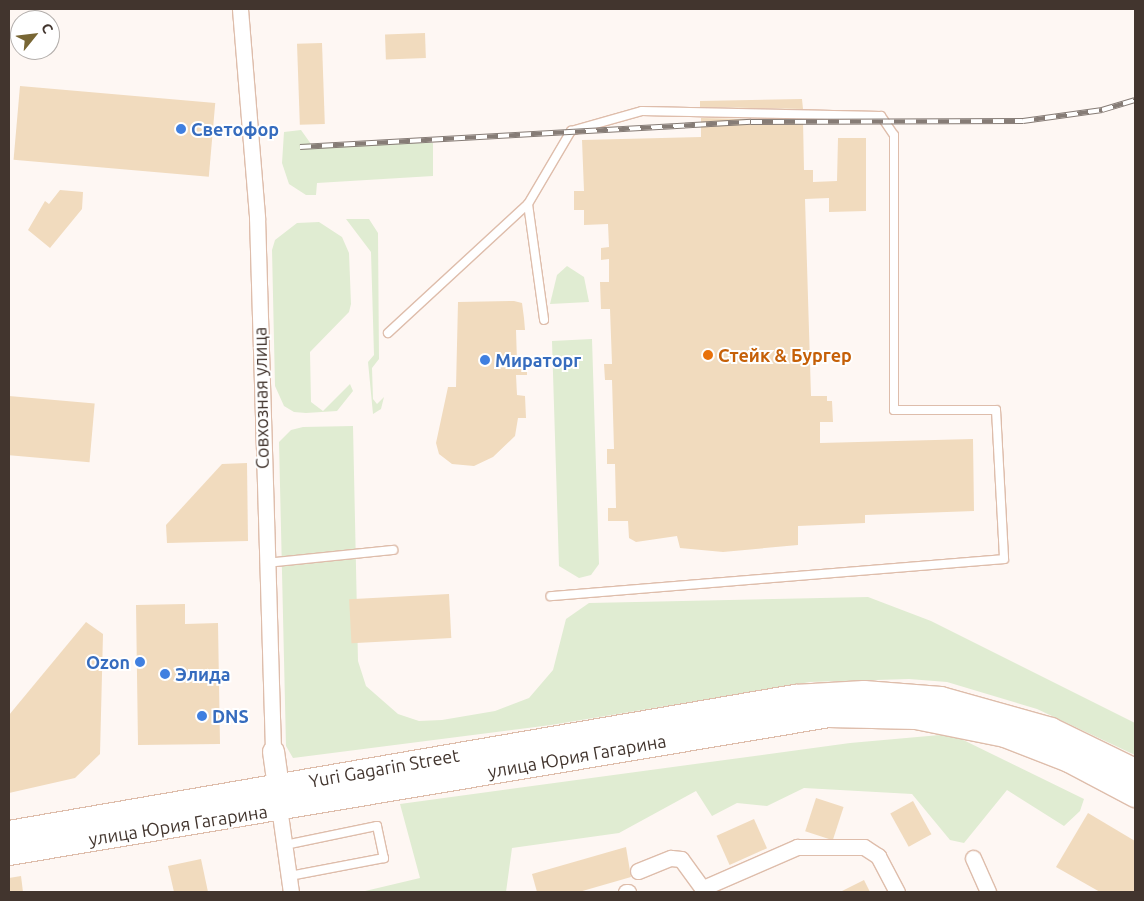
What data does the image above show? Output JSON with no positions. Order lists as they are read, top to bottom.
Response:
{
  "streets": {
    "main road": ["улица Юрия Гагарина", "Yuri Gagarin Street"],
    "street": ["Совхозная улица"]
  },
  "crossings": [
    ["Совхозная улица", "улица Юрия Гагарина"],
    ["Совхозная улица", "Yuri Gagarin Street"],
    ["улица Юрия Гагарина", "Yuri Gagarin Street"]
  ],
  "places": [
    "Светофор",
    "Стейк & Бургер",
    "Мираторг",
    "Ozon",
    "Элида",
    "DNS"
  ],
  "north": "top right"
}
